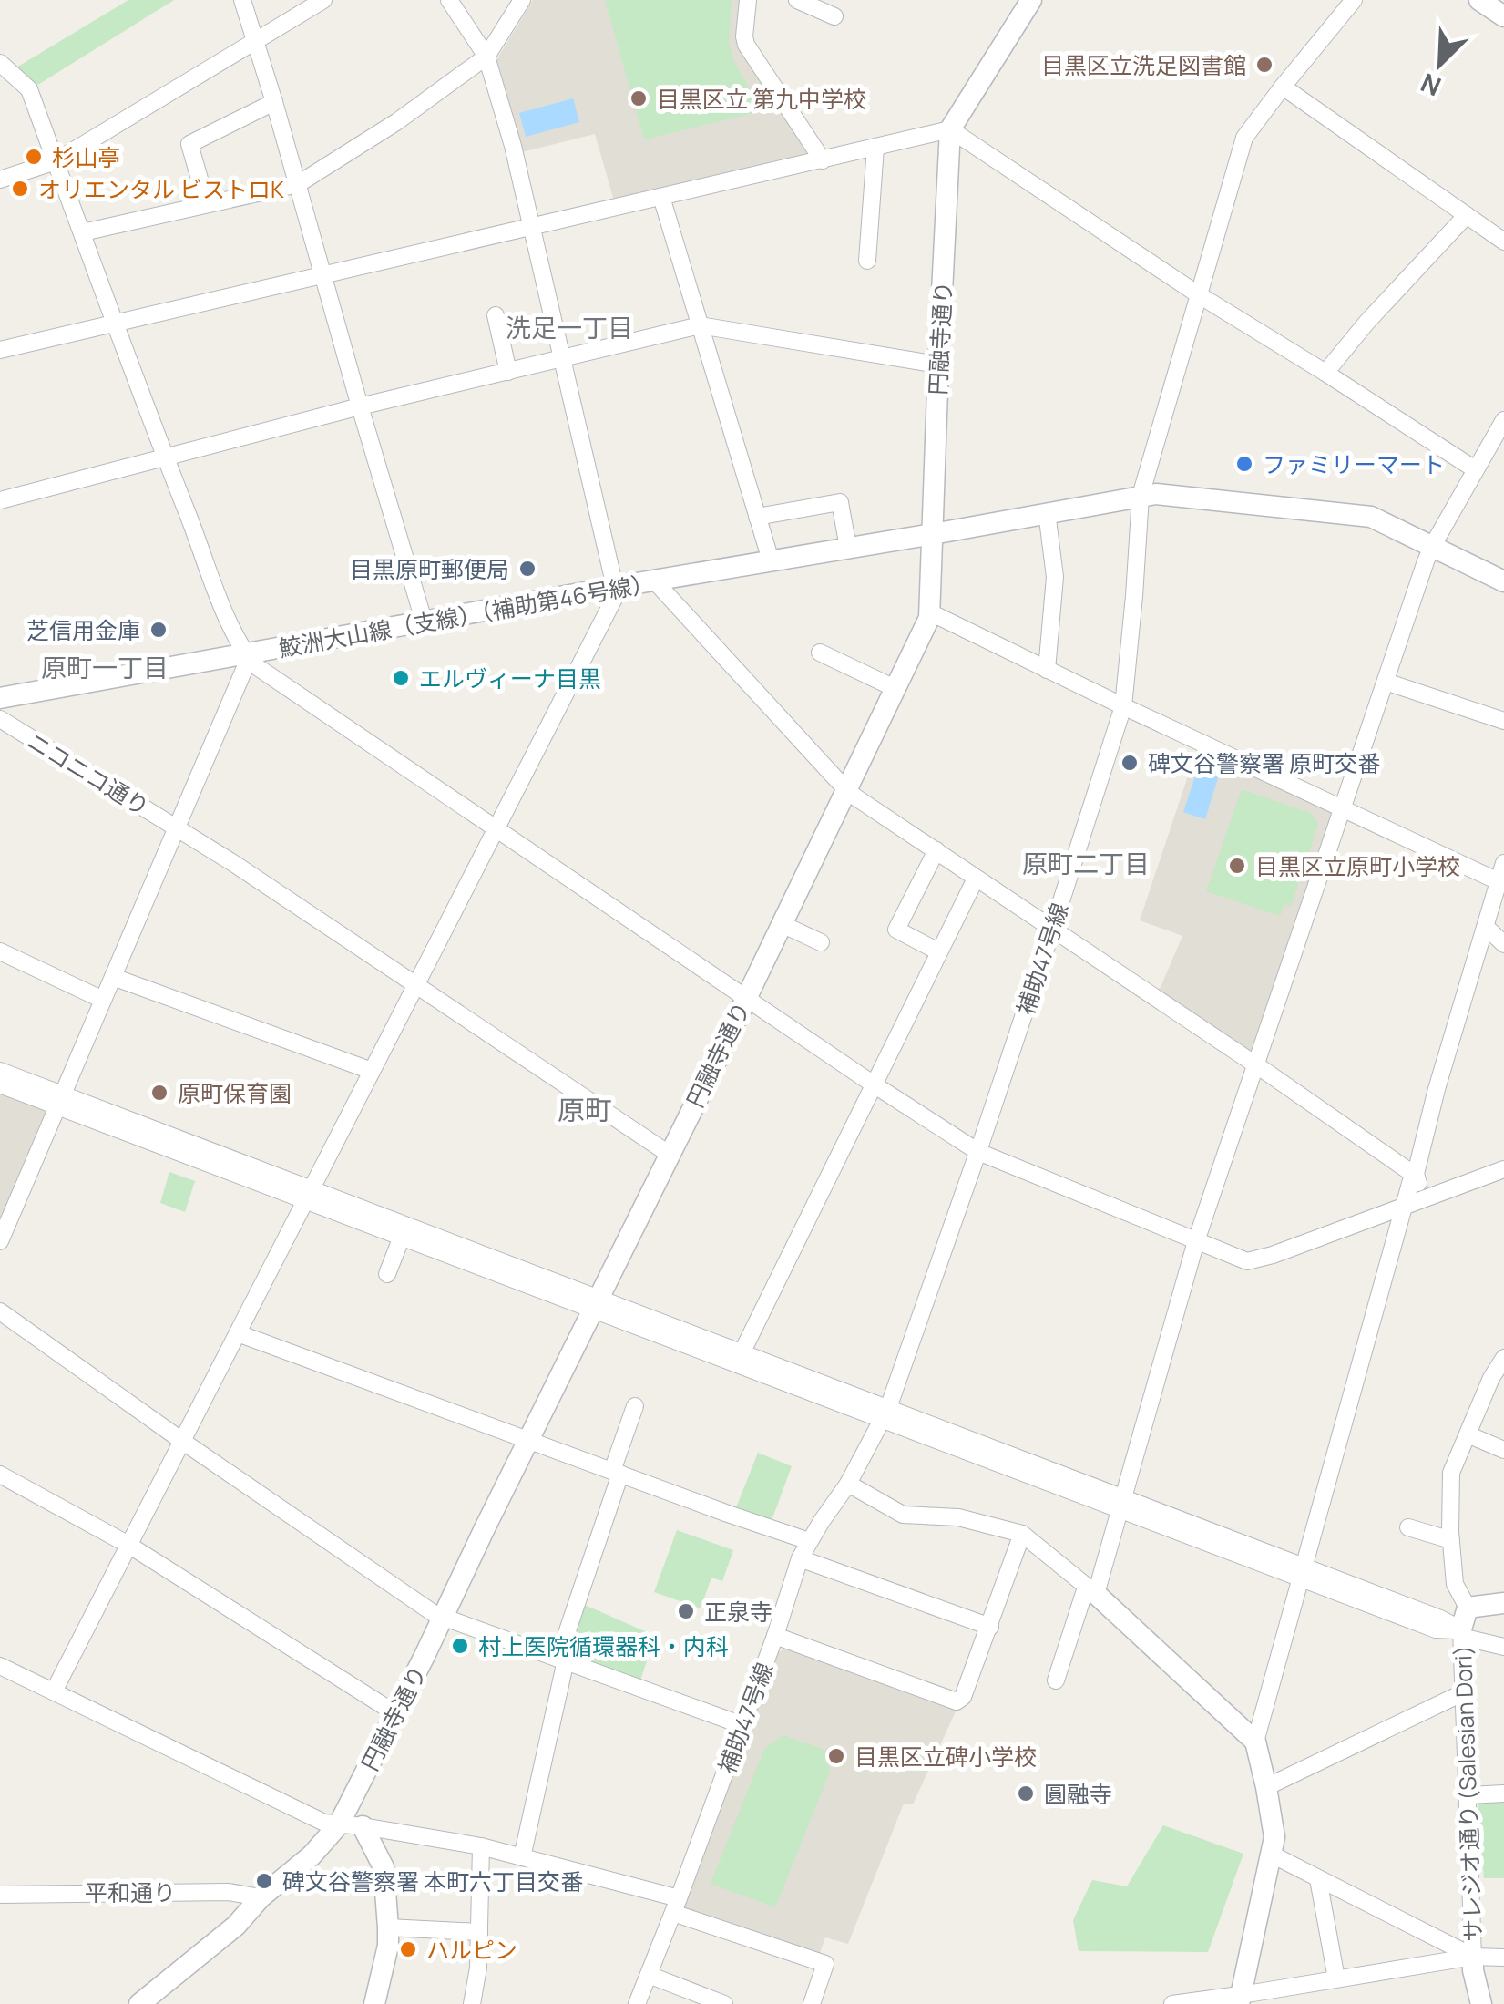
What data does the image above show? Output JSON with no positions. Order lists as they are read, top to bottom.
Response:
{
  "streets": {
    "street": [
      "円融寺通り",
      "鮫洲大山線（支線）（補助第46号線）",
      "ニコニコ通り",
      "補助47号線",
      "サレジオ通り (Salesian Dori)",
      "平和通り"
    ]
  },
  "crossings": [
    ["円融寺通り", "鮫洲大山線（支線）（補助第46号線）"],
    ["円融寺通り", "ニコニコ通り"],
    ["円融寺通り", "平和通り"],
    ["鮫洲大山線（支線）（補助第46号線）", "補助47号線"]
  ],
  "districts": [
    "洗足一丁目",
    "原町一丁目",
    "原町二丁目",
    "原町"
  ],
  "places": [
    "目黒区立洗足図書館",
    "目黒区立 第九中学校",
    "杉山亭",
    "オリエンタル ビストロK",
    "ファミリーマート",
    "目黒原町郵便局",
    "芝信用金庫",
    "エルヴィーナ目黒",
    "碑文谷警察署 原町交番",
    "目黒区立原町小学校",
    "原町保育園",
    "正泉寺",
    "村上医院循環器科・内科",
    "目黒区立碑小学校",
    "圓融寺",
    "碑文谷警察署 本町六丁目交番",
    "ハルピン"
  ],
  "north": "bottom left"
}
